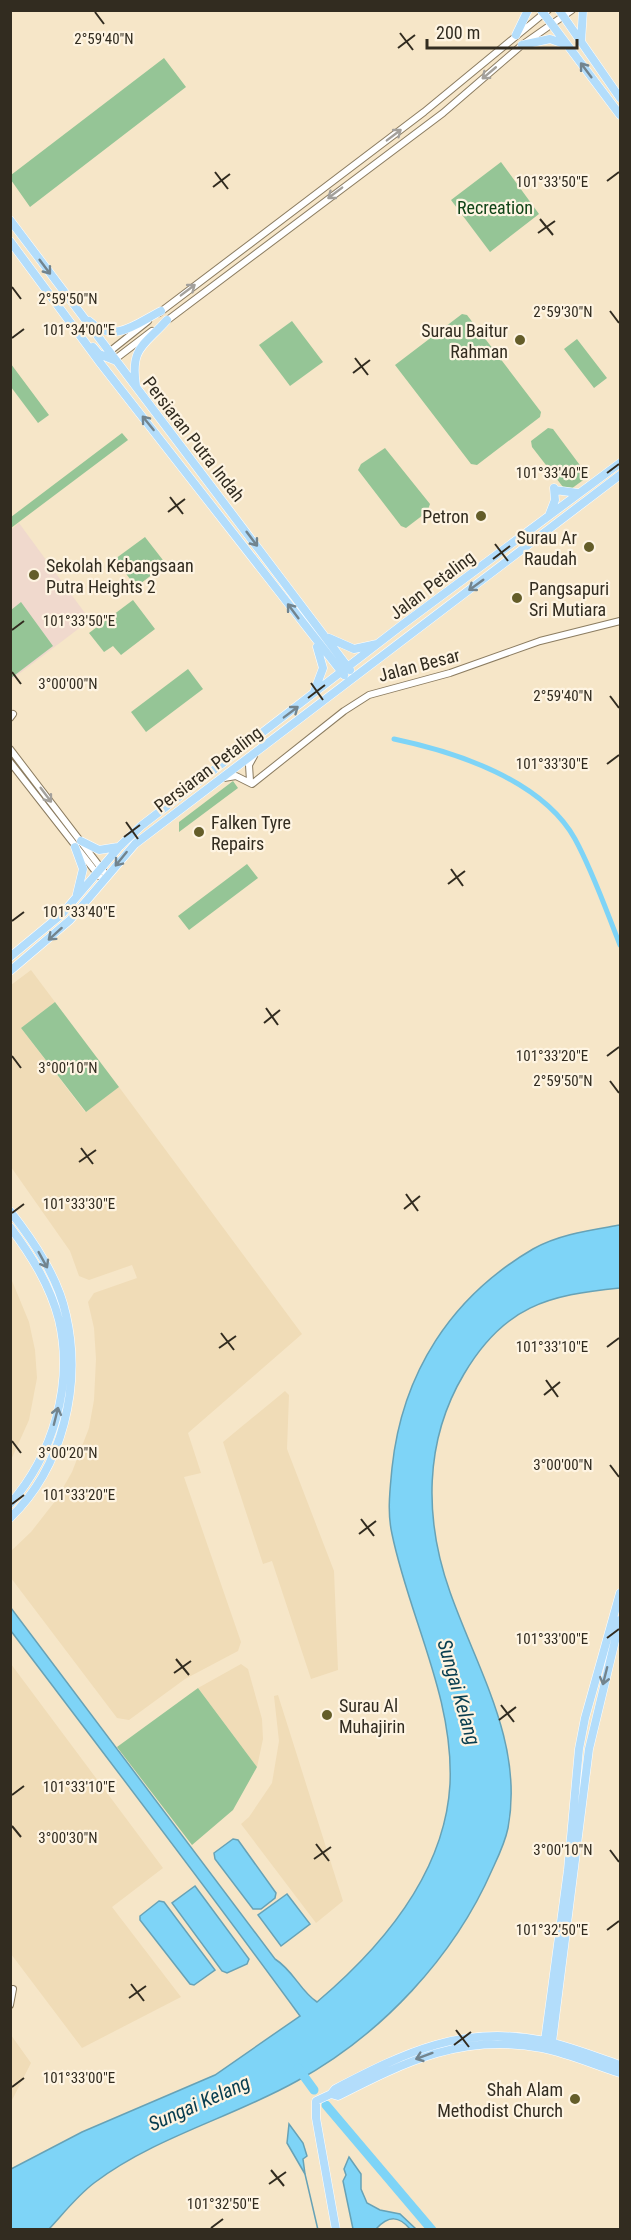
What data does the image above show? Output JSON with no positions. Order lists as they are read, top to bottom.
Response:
{
  "streets": {
    "main road": ["Persiaran Putra Indah", "Jalan Petaling", "Persiaran Petaling"],
    "street": ["Jalan Besar"]
  },
  "crossings": [
    ["Persiaran Putra Indah", "Jalan Petaling"],
    ["Persiaran Putra Indah", "Persiaran Petaling"],
    ["Jalan Petaling", "Persiaran Petaling"]
  ],
  "water": ["Sungai Kelang"],
  "parks": ["Recreation"],
  "places": [
    "Surau Baitur Rahman",
    "Petron",
    "Surau Ar Raudah",
    "Sekolah Kebangsaan Putra Heights 2",
    "Pangsapuri Sri Mutiara",
    "Falken Tyre Repairs",
    "Surau Al Muhajirin",
    "Shah Alam Methodist Church"
  ],
  "scale_bar": "200 m",
  "coordinates": [
    "2°59'40\"N",
    "101°33'50\"E",
    "2°59'50\"N",
    "2°59'30\"N",
    "101°34'00\"E",
    "101°33'40\"E",
    "3°00'00\"N",
    "101°33'30\"E",
    "101°33'20\"E",
    "3°00'10\"N",
    "101°33'10\"E",
    "3°00'20\"N",
    "101°33'00\"E",
    "3°00'30\"N",
    "101°32'50\"E"
  ]
}
